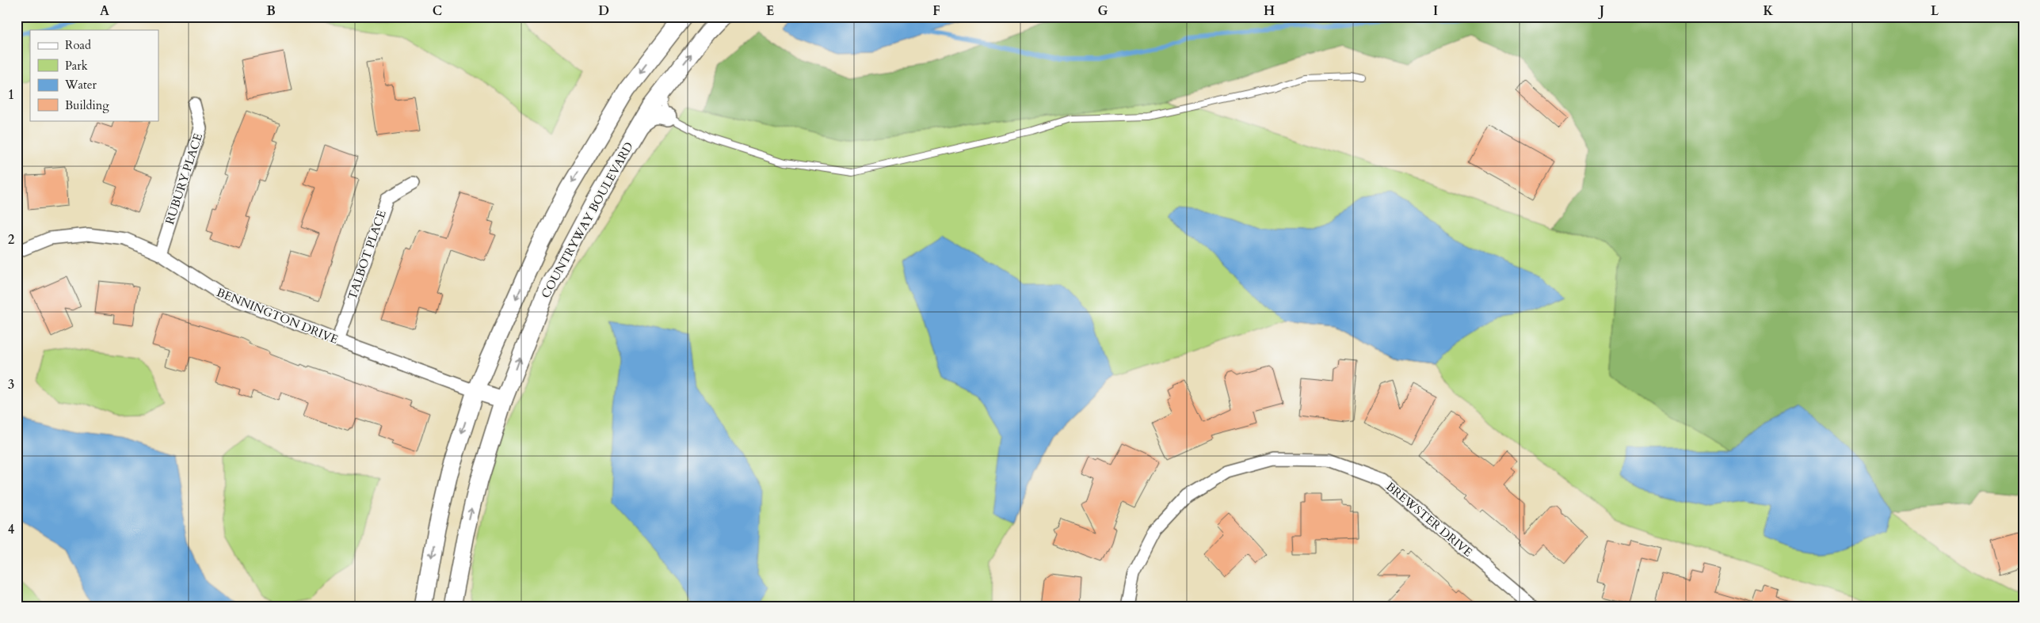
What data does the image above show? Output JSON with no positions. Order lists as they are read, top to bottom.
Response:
{
  "streets": {
    "street": [
      "RUBURY PLACE",
      "COUNTRYWAY BOULEVARD",
      "TALBOT PLACE",
      "BENNINGTON DRIVE",
      "BREWSTER DRIVE"
    ]
  },
  "crossings": [
    ["RUBURY PLACE", "BENNINGTON DRIVE"],
    ["TALBOT PLACE", "BENNINGTON DRIVE"]
  ],
  "legend": [
    "Road",
    "Park",
    "Water",
    "Building"
  ],
  "grid": {
    "columns": [
      "A",
      "B",
      "C",
      "D",
      "E",
      "F",
      "G",
      "H",
      "I",
      "J",
      "K",
      "L"
    ],
    "rows": [
      "1",
      "2",
      "3",
      "4"
    ]
  }
}
